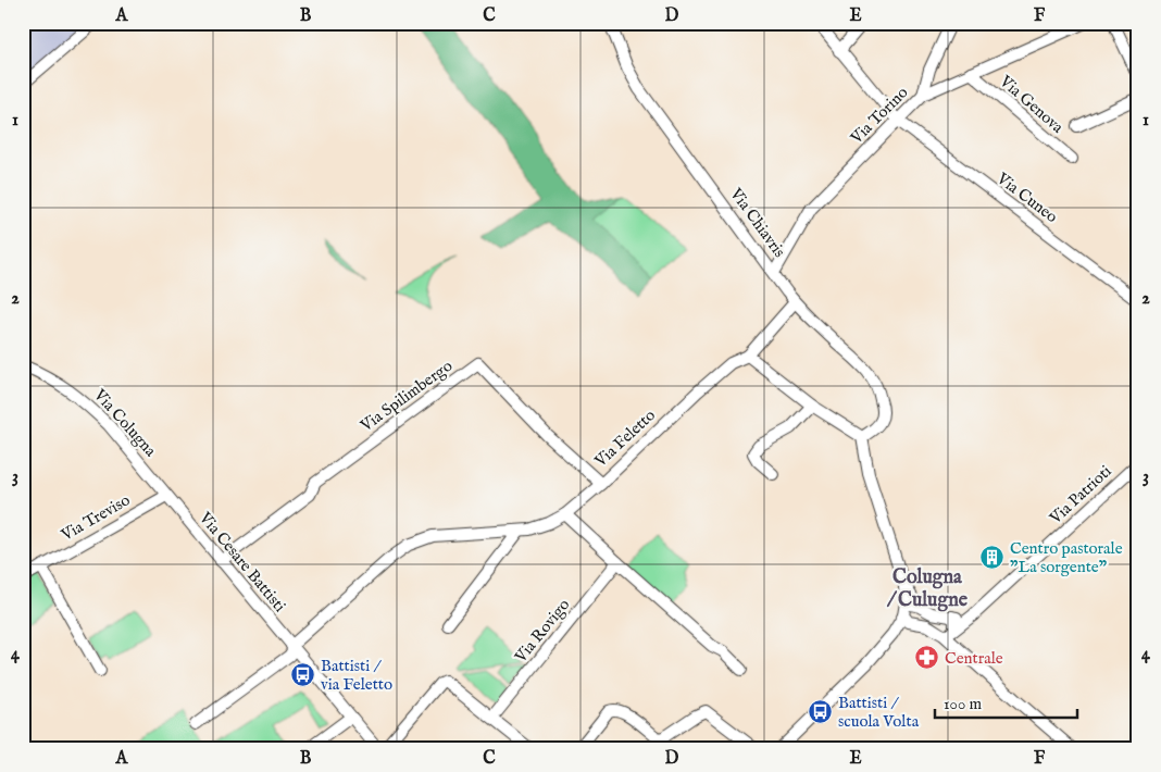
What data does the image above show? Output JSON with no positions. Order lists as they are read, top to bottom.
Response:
{
  "streets": {
    "street": [
      "Via Genova",
      "Via Torino",
      "Via Cuneo",
      "Via Chiavris",
      "Via Spilimbergo",
      "Via Colugna",
      "Via Feletto",
      "Via Patrioti",
      "Via Treviso",
      "Via Cesare Battisti",
      "Via Rovigo"
    ]
  },
  "crossings": [
    ["Via Genova", "Via Torino"],
    ["Via Torino", "Via Cuneo"],
    ["Via Torino", "Via Chiavris"],
    ["Via Chiavris", "Via Feletto"],
    ["Via Spilimbergo", "Via Feletto"],
    ["Via Spilimbergo", "Via Cesare Battisti"],
    ["Via Colugna", "Via Treviso"],
    ["Via Colugna", "Via Cesare Battisti"],
    ["Via Feletto", "Via Cesare Battisti"],
    ["Via Treviso", "Via Cesare Battisti"]
  ],
  "districts": ["Colugna / Culugne"],
  "places": {
    "building": ["Centro pastorale \"La sorgente\""],
    "pharmacy": ["Centrale"],
    "bus stop": ["Battisti / via Feletto", "Battisti / scuola Volta"]
  },
  "scale_bar": "100 m",
  "grid": {
    "columns": [
      "A",
      "B",
      "C",
      "D",
      "E",
      "F"
    ],
    "rows": [
      "1",
      "2",
      "3",
      "4"
    ]
  }
}
